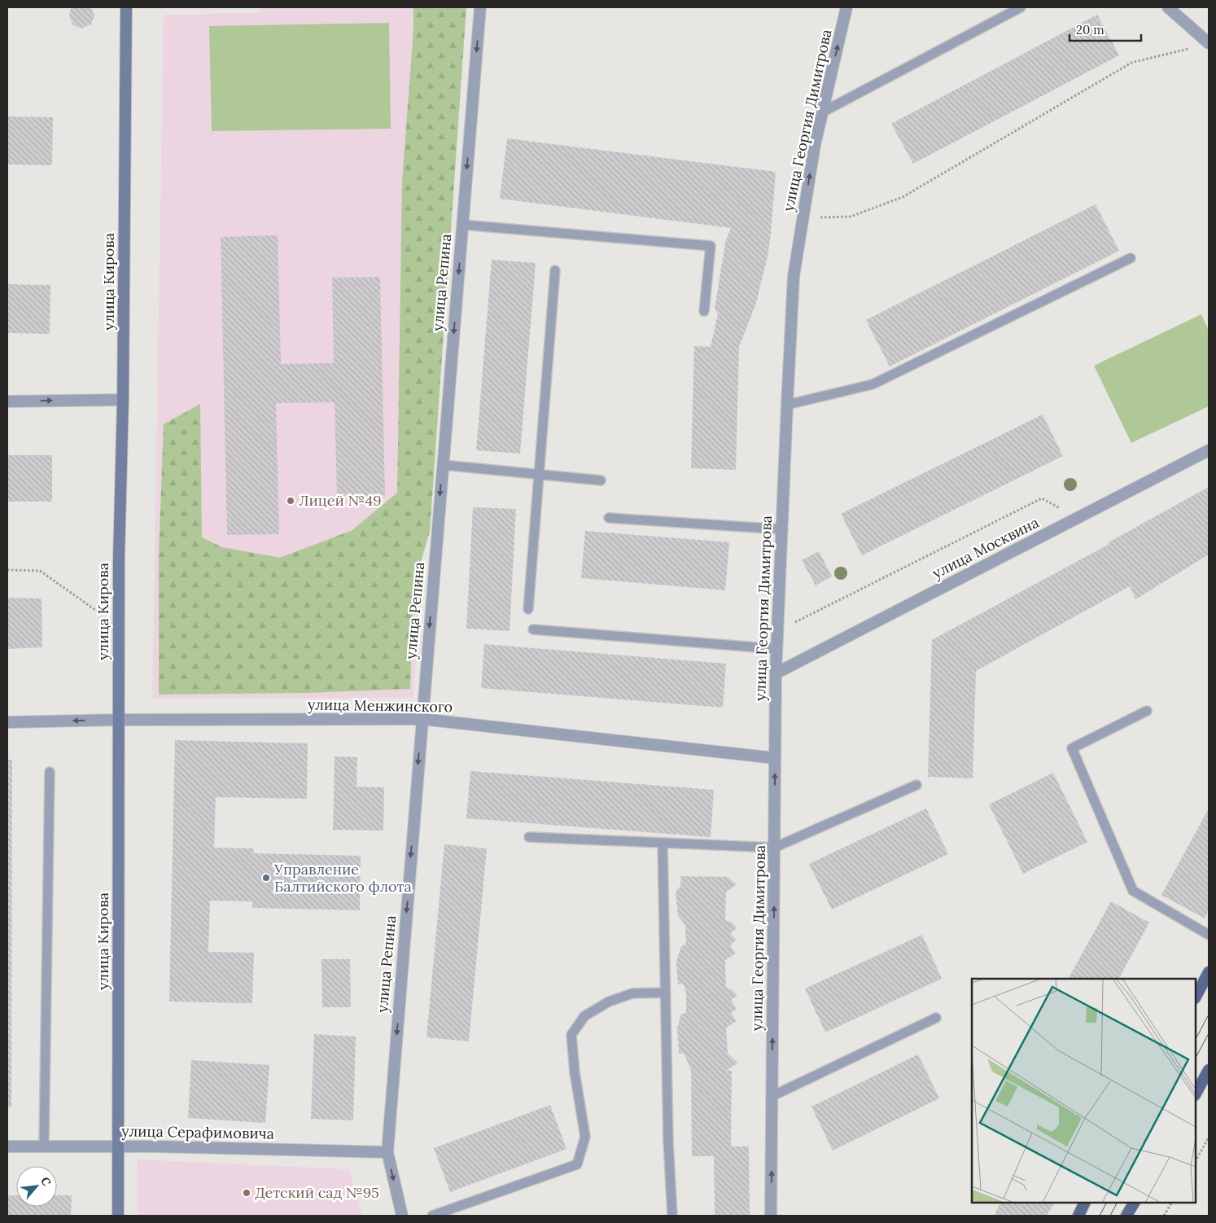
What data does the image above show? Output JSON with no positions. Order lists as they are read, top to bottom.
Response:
{
  "streets": {
    "main road": ["улица Кирова"],
    "street": [
      "улица Георгия Димитрова",
      "улица Репина",
      "улица Москвина",
      "улица Менжинского",
      "улица Серафимовича"
    ]
  },
  "crossings": [
    ["улица Георгия Димитрова", "улица Москвина"],
    ["улица Георгия Димитрова", "улица Менжинского"],
    ["улица Кирова", "улица Менжинского"],
    ["улица Кирова", "улица Серафимовича"],
    ["улица Репина", "улица Менжинского"],
    ["улица Репина", "улица Серафимовича"]
  ],
  "one_way": ["улица Георгия Димитрова", "улица Репина"],
  "places": ["Лицей №49", "Управление Балтийского флота", "Детский сад №95"],
  "scale_bar": "20 m",
  "north": "top right"
}
